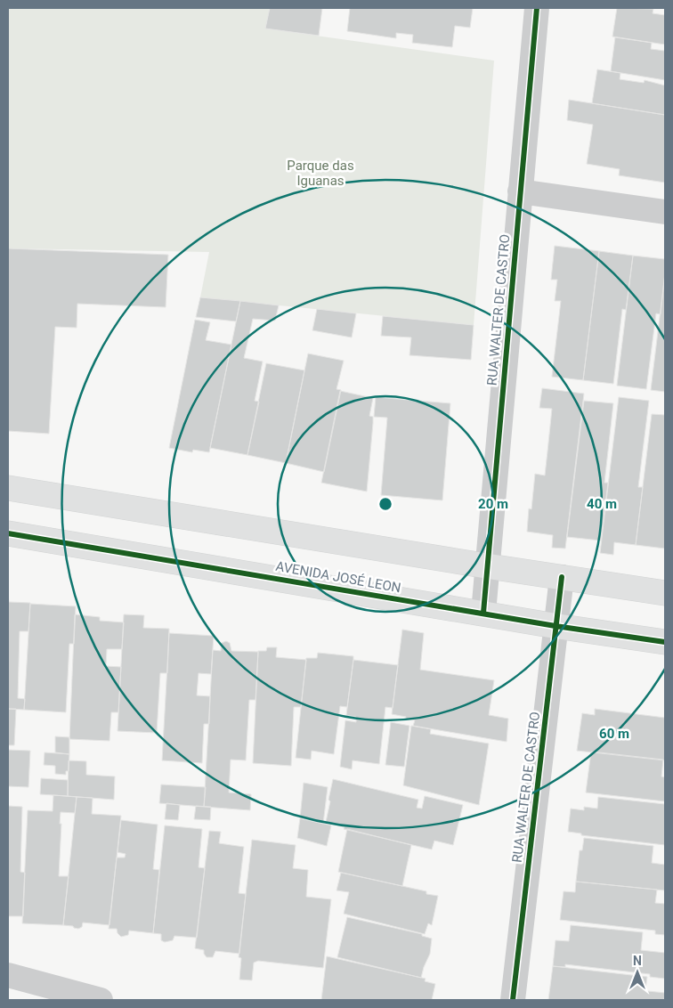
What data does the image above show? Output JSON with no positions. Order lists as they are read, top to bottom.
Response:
{
  "streets": {
    "main road": ["AVENIDA JOSÉ LEON"],
    "street": ["RUA WALTER DE CASTRO"]
  },
  "crossings": [
    ["RUA WALTER DE CASTRO", "AVENIDA JOSÉ LEON"]
  ],
  "parks": ["Parque das Iguanas"],
  "north": "top",
  "rings": ["20 m", "40 m", "60 m"]
}
